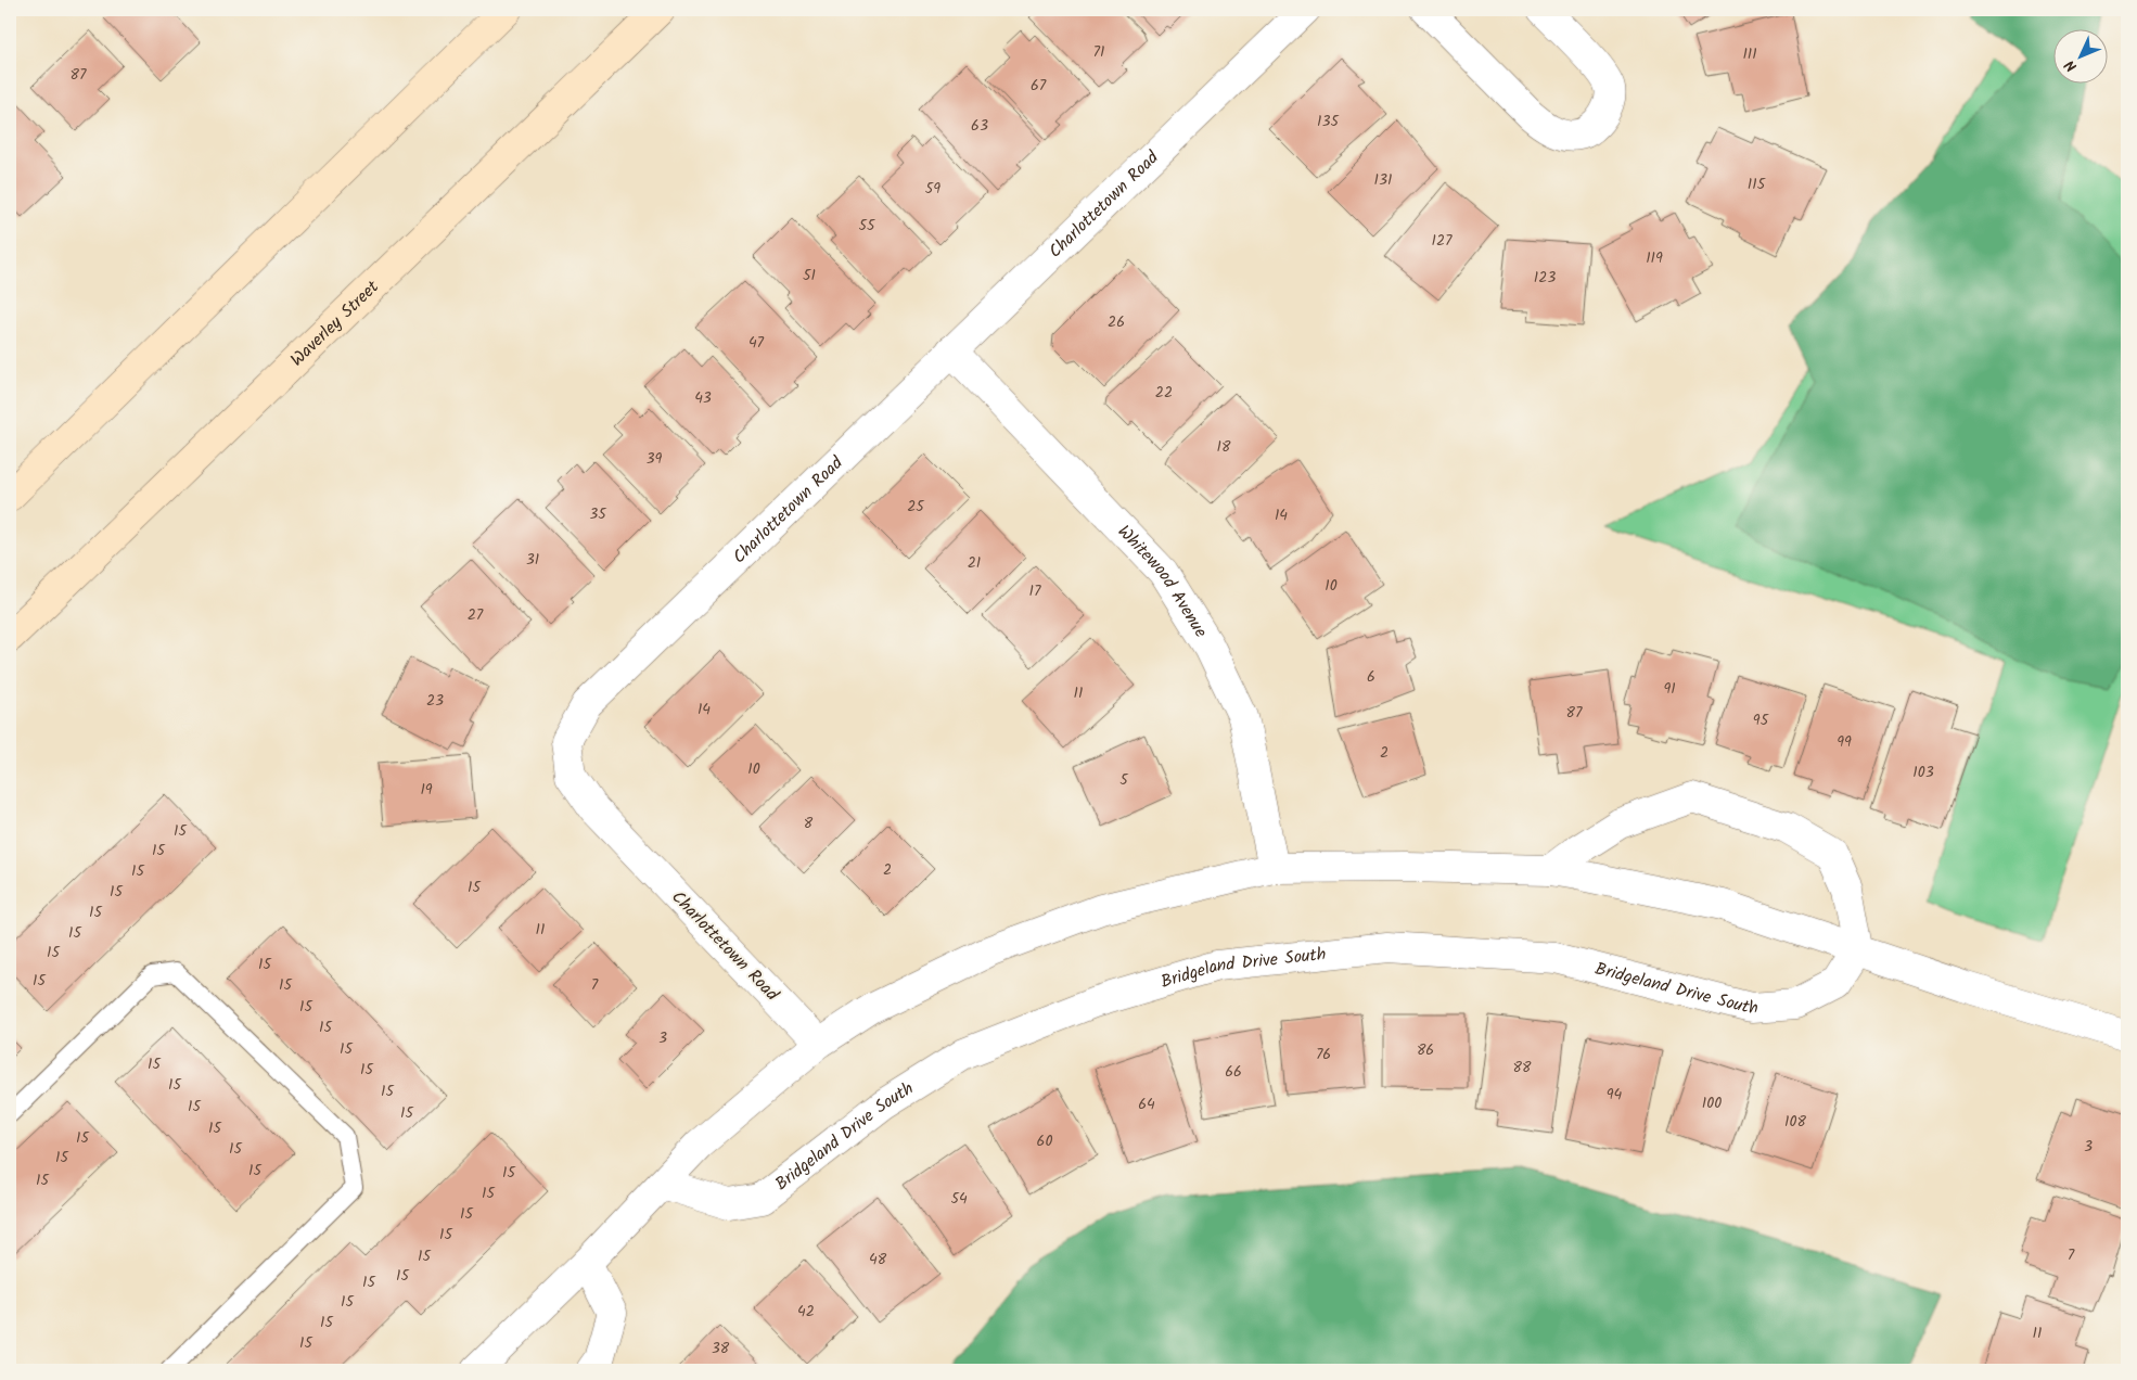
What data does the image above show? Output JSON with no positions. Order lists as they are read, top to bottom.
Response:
{
  "streets": {
    "main road": ["Waverley Street"],
    "street": ["Charlottetown Road", "Whitewood Avenue", "Bridgeland Drive South"]
  },
  "crossings": [
    ["Charlottetown Road", "Whitewood Avenue"]
  ],
  "house_numbers": [
    "71",
    "111",
    "87",
    "67",
    "135",
    "63",
    "131",
    "115",
    "59",
    "55",
    "127",
    "119",
    "51",
    "123",
    "26",
    "47",
    "22",
    "43",
    "18",
    "39",
    "25",
    "35",
    "14",
    "31",
    "21",
    "10",
    "17",
    "27",
    "6",
    "91",
    "11",
    "23",
    "14",
    "87",
    "95",
    "99",
    "2",
    "10",
    "103",
    "5",
    "19",
    "8",
    "15",
    "15",
    "2",
    "15",
    "15",
    "15",
    "15",
    "11",
    "15",
    "15",
    "15",
    "15",
    "15",
    "7",
    "15",
    "15",
    "3",
    "15",
    "86",
    "76",
    "15",
    "88",
    "15",
    "66",
    "15",
    "15",
    "94",
    "100",
    "64",
    "15",
    "15",
    "108",
    "15",
    "15",
    "60",
    "3",
    "15",
    "15",
    "15",
    "15",
    "15",
    "15",
    "54",
    "15",
    "15",
    "7",
    "15",
    "48",
    "15",
    "15",
    "15",
    "42",
    "15",
    "11",
    "15",
    "38"
  ],
  "north": "bottom left"
}
